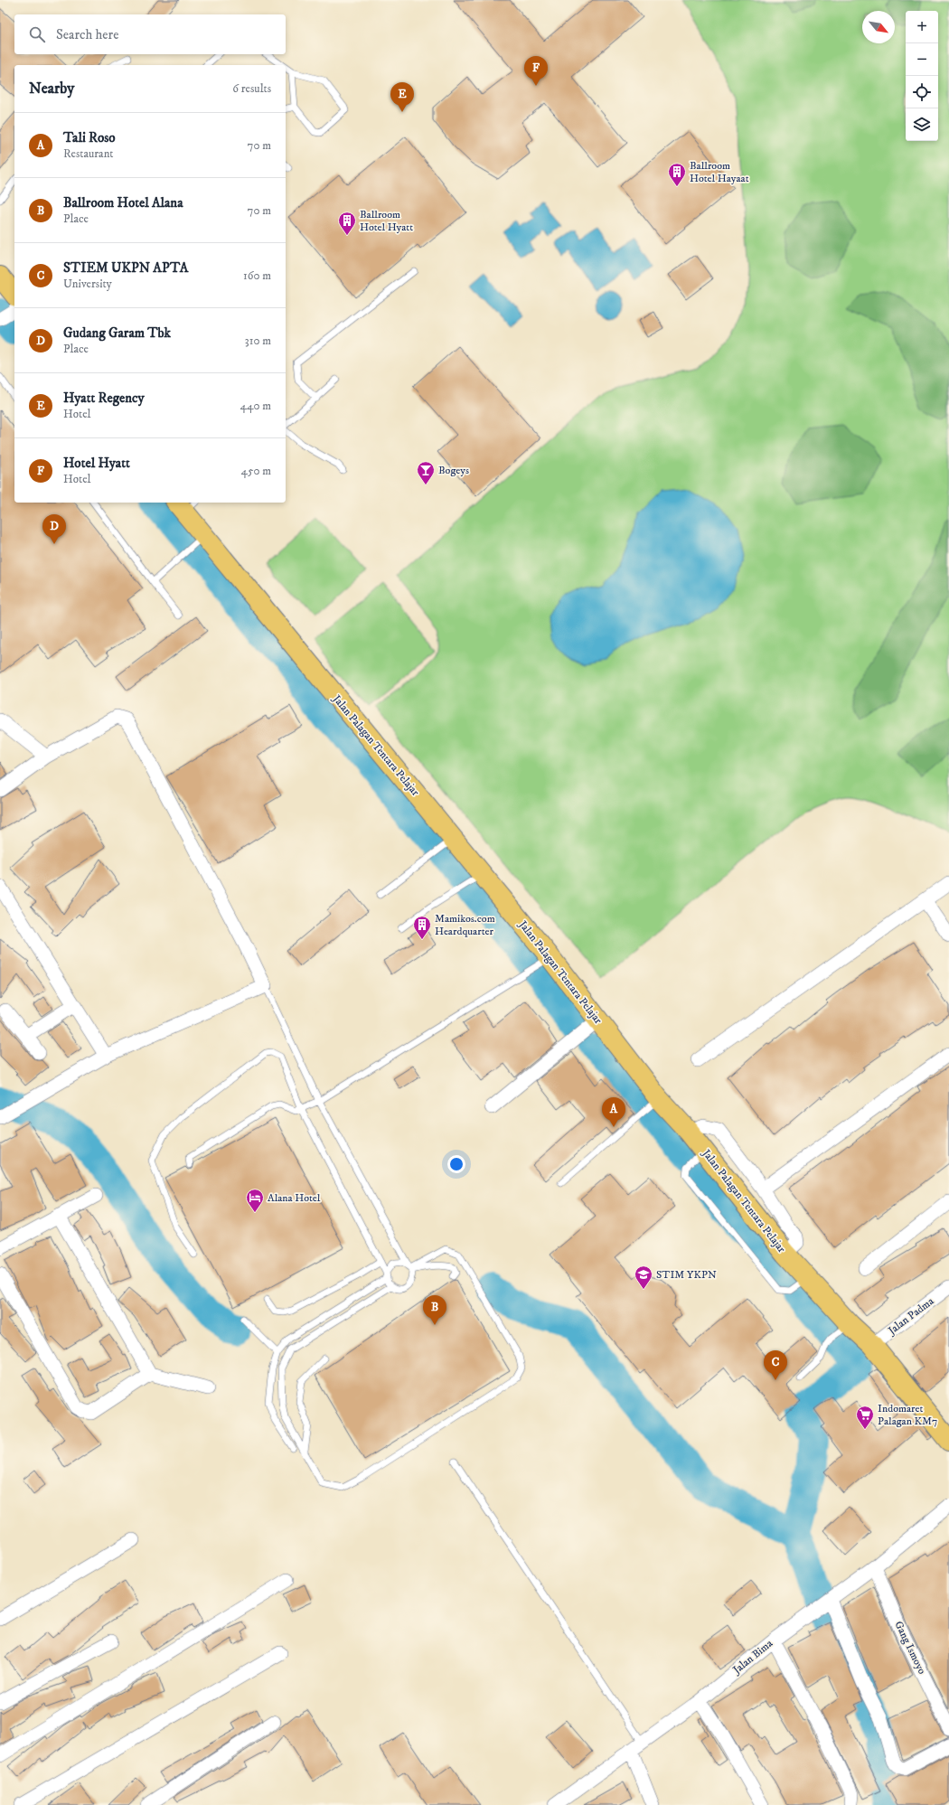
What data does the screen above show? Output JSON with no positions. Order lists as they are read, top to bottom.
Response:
{
  "streets": {
    "main road": ["Jalan Palagan Tentara Pelajar"],
    "street": ["Jalan Padma", "Gang Ismoyo", "Jalan Bima"]
  },
  "crossings": [
    ["Jalan Palagan Tentara Pelajar", "Jalan Padma"],
    ["Gang Ismoyo", "Jalan Bima"]
  ],
  "places": {
    "building": ["Ballroom Hotel Hayaat", "Ballroom Hotel Hyatt", "Mamikos.com Heardquarter"],
    "bar": ["Bogeys"],
    "hotel": ["Alana Hotel"],
    "school or university": ["STIM YKPN"],
    "supermarket": ["Indomaret Palagan KM7"]
  },
  "north": "bottom right",
  "page": {
    "map_buttons": ["+", "−"],
    "search": "Search here",
    "pins": [
      "F",
      "E",
      "D",
      "A",
      "B",
      "C"
    ],
    "heading": ["Nearby", "6 results"],
    "list": [
      {
        "mark": "A",
        "name": "Tali Roso",
        "note": "Restaurant",
        "value": "70 m"
      },
      {
        "mark": "B",
        "name": "Ballroom Hotel Alana",
        "note": "Place",
        "value": "70 m"
      },
      {
        "mark": "C",
        "name": "STIEM UKPN APTA",
        "note": "University",
        "value": "160 m"
      },
      {
        "mark": "D",
        "name": "Gudang Garam Tbk",
        "note": "Place",
        "value": "310 m"
      },
      {
        "mark": "E",
        "name": "Hyatt Regency",
        "note": "Hotel",
        "value": "440 m"
      },
      {
        "mark": "F",
        "name": "Hotel Hyatt",
        "note": "Hotel",
        "value": "450 m"
      }
    ]
  }
}
